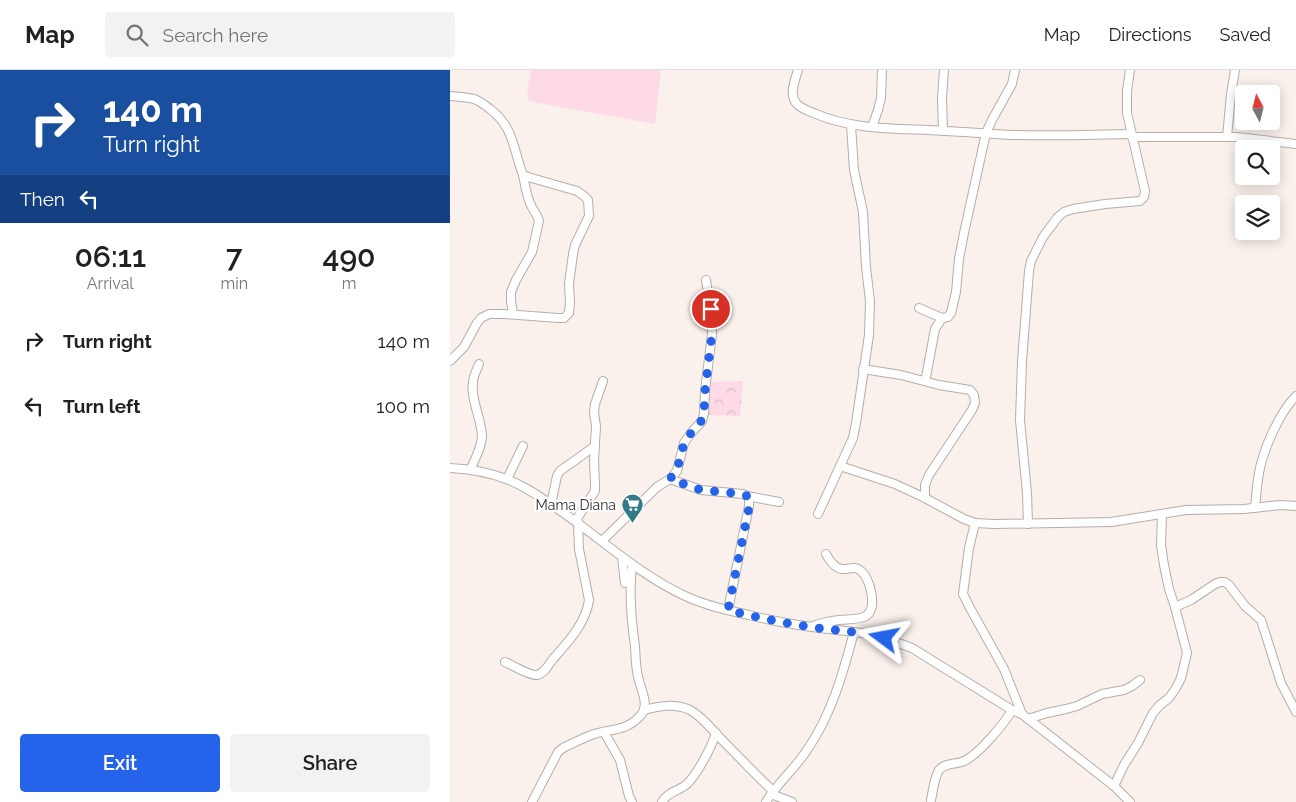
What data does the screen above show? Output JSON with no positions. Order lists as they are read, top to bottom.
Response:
{
  "places": {
    "supermarket": ["Mama Diana"]
  },
  "north": "top",
  "page": {
    "header": "Map",
    "search": "Search here",
    "nav": ["Map", "Directions", "Saved"],
    "turn": ["140 m", "Turn right"],
    "then": "Then",
    "eta": [
      "06:11",
      "Arrival",
      "7",
      "min",
      "490",
      "m"
    ],
    "list": [
      {
        "name": "Turn right",
        "value": "140 m"
      },
      {
        "name": "Turn left",
        "value": "100 m"
      }
    ],
    "buttons": ["Exit", "Share"]
  }
}
